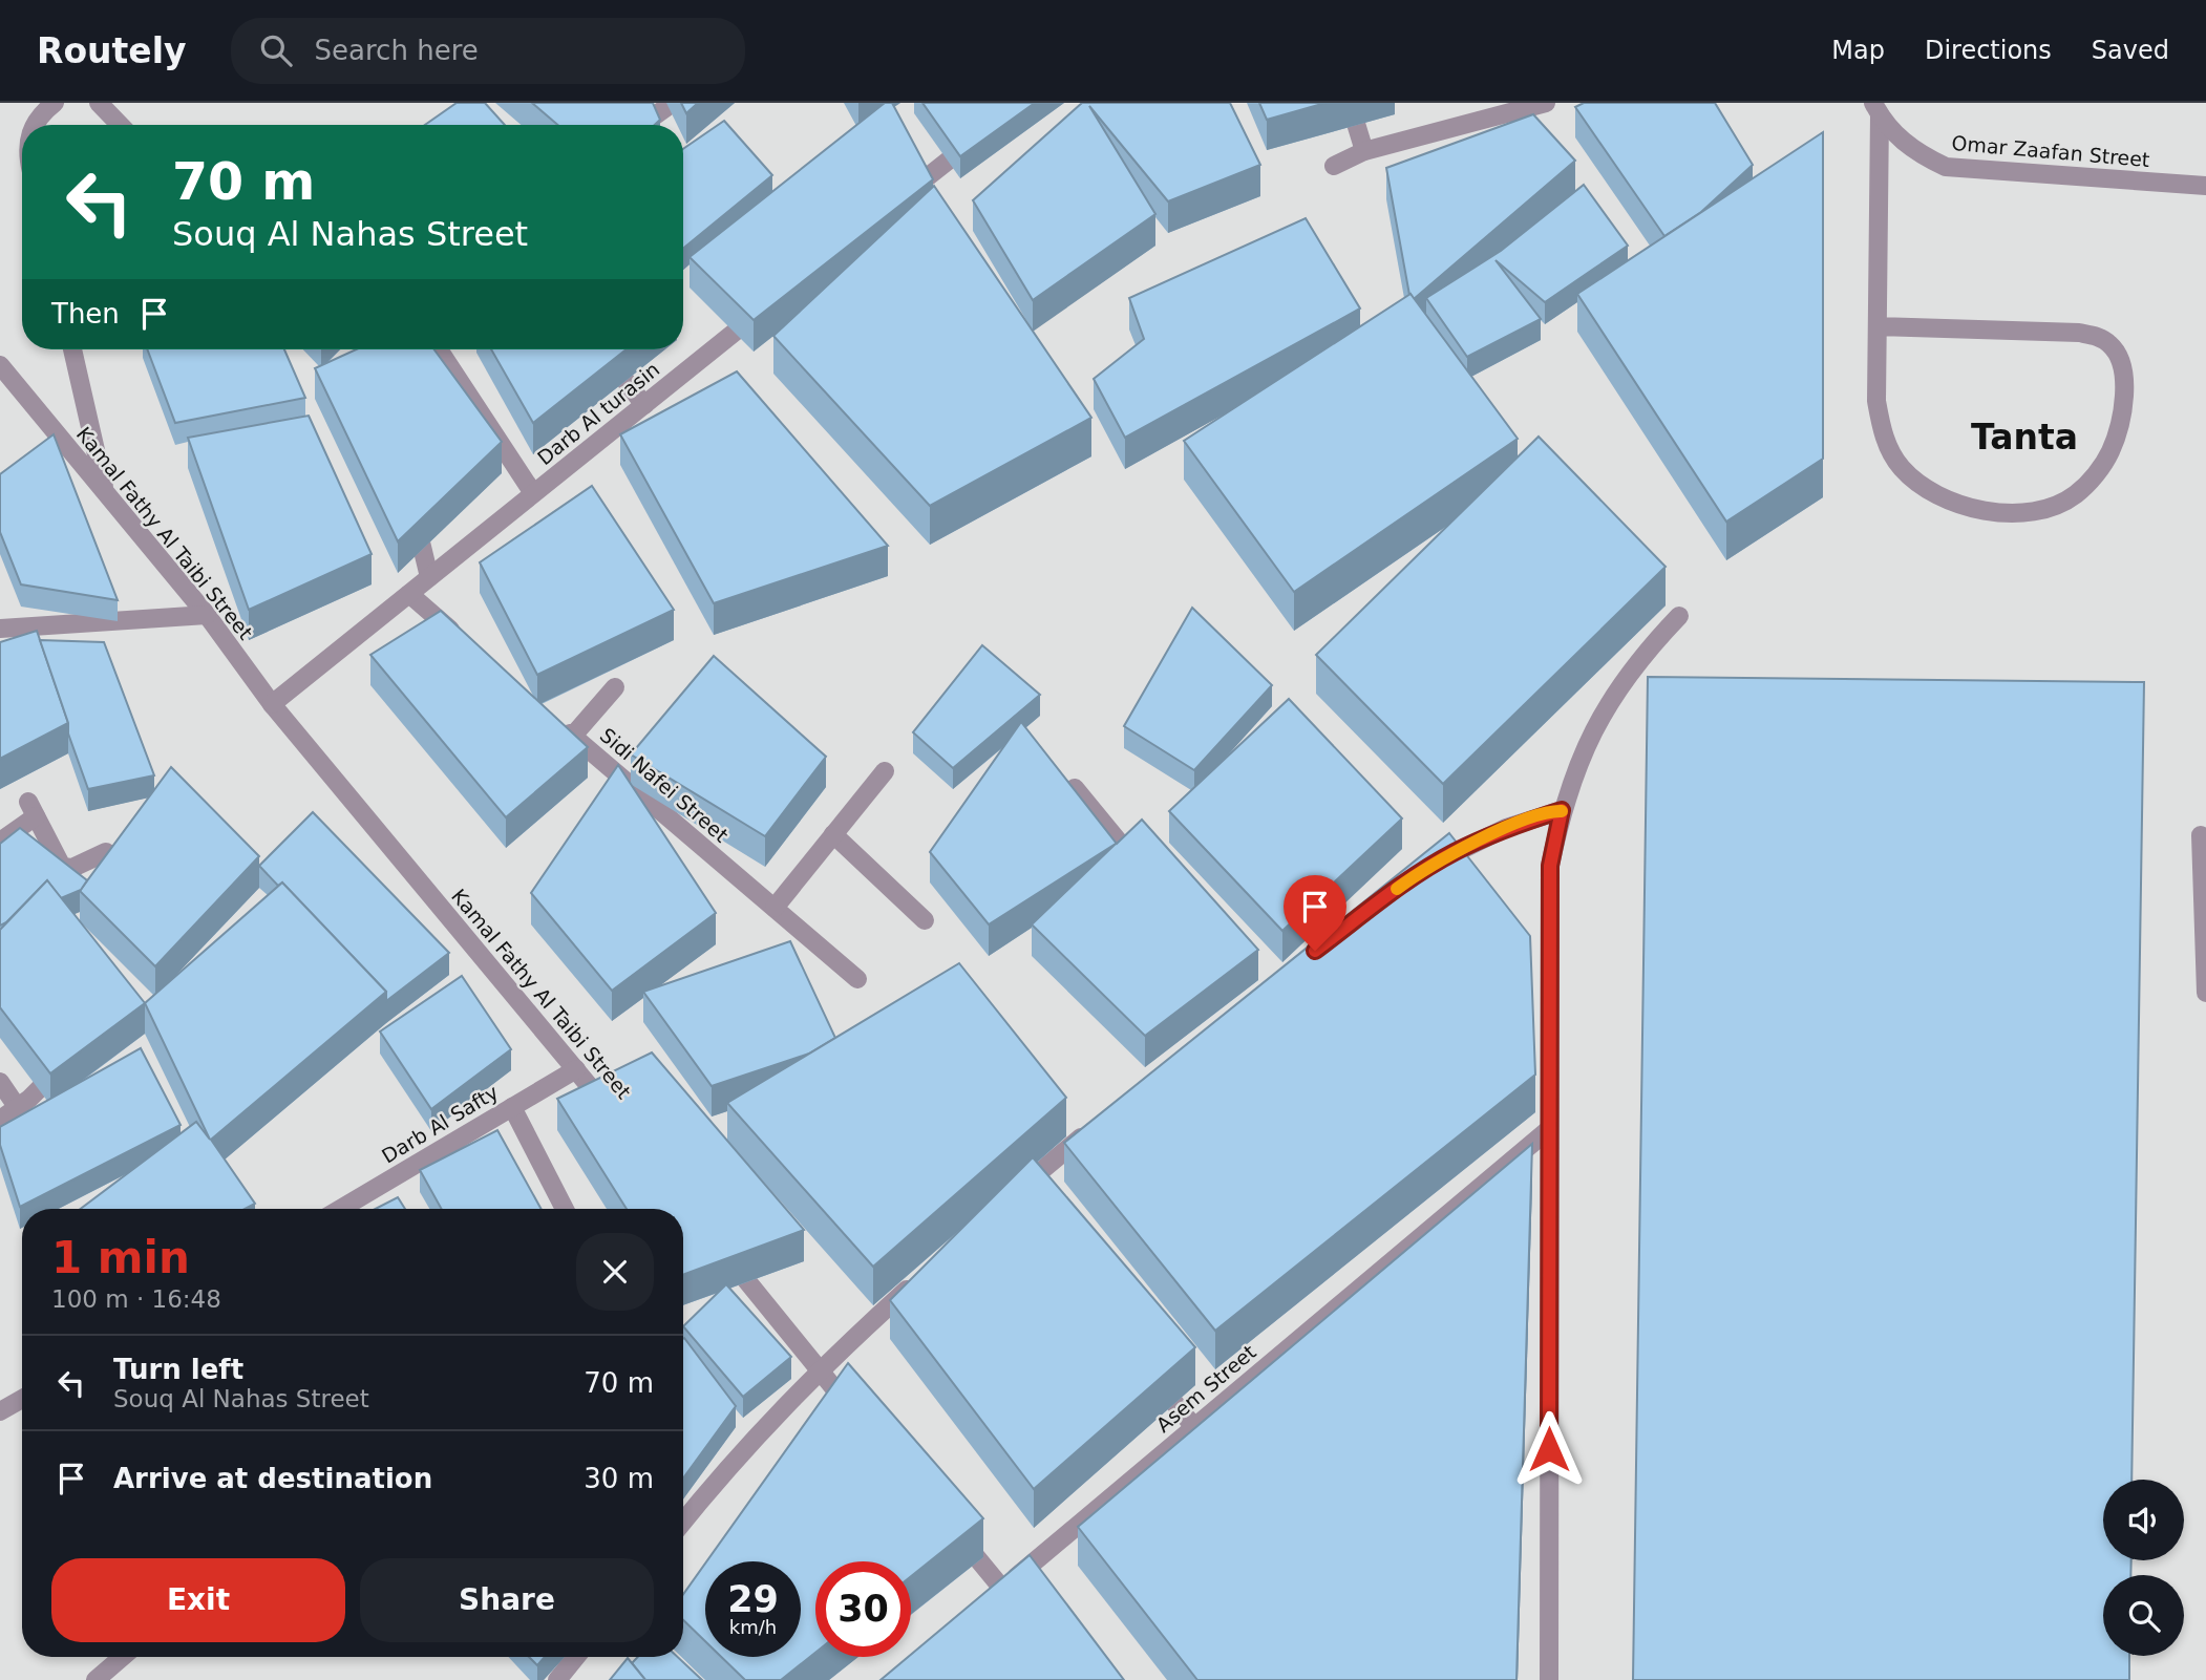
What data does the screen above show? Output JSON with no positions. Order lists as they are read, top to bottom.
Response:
{
  "streets": {
    "street": [
      "Omar Zaafan Street",
      "Darb Al turasin",
      "Kamal Fathy Al Taibi Street",
      "Sidi Nafei Street",
      "Darb Al Safty",
      "Asem Street"
    ]
  },
  "crossings": [
    ["Darb Al turasin", "Kamal Fathy Al Taibi Street"],
    ["Kamal Fathy Al Taibi Street", "Darb Al Safty"]
  ],
  "districts": ["Tanta"],
  "page": {
    "header": "Routely",
    "search": "Search here",
    "nav": ["Map", "Directions", "Saved"],
    "turn": ["70 m", "Souq Al Nahas Street"],
    "then": "Then",
    "heading": ["1 min", "100 m · 16:48"],
    "list": [
      {
        "name": "Turn left",
        "note": "Souq Al Nahas Street",
        "value": "70 m"
      },
      {
        "name": "Arrive at destination",
        "value": "30 m"
      }
    ],
    "buttons": ["Exit", "Share"],
    "speed": "29 km/h",
    "limit": "30"
  }
}
